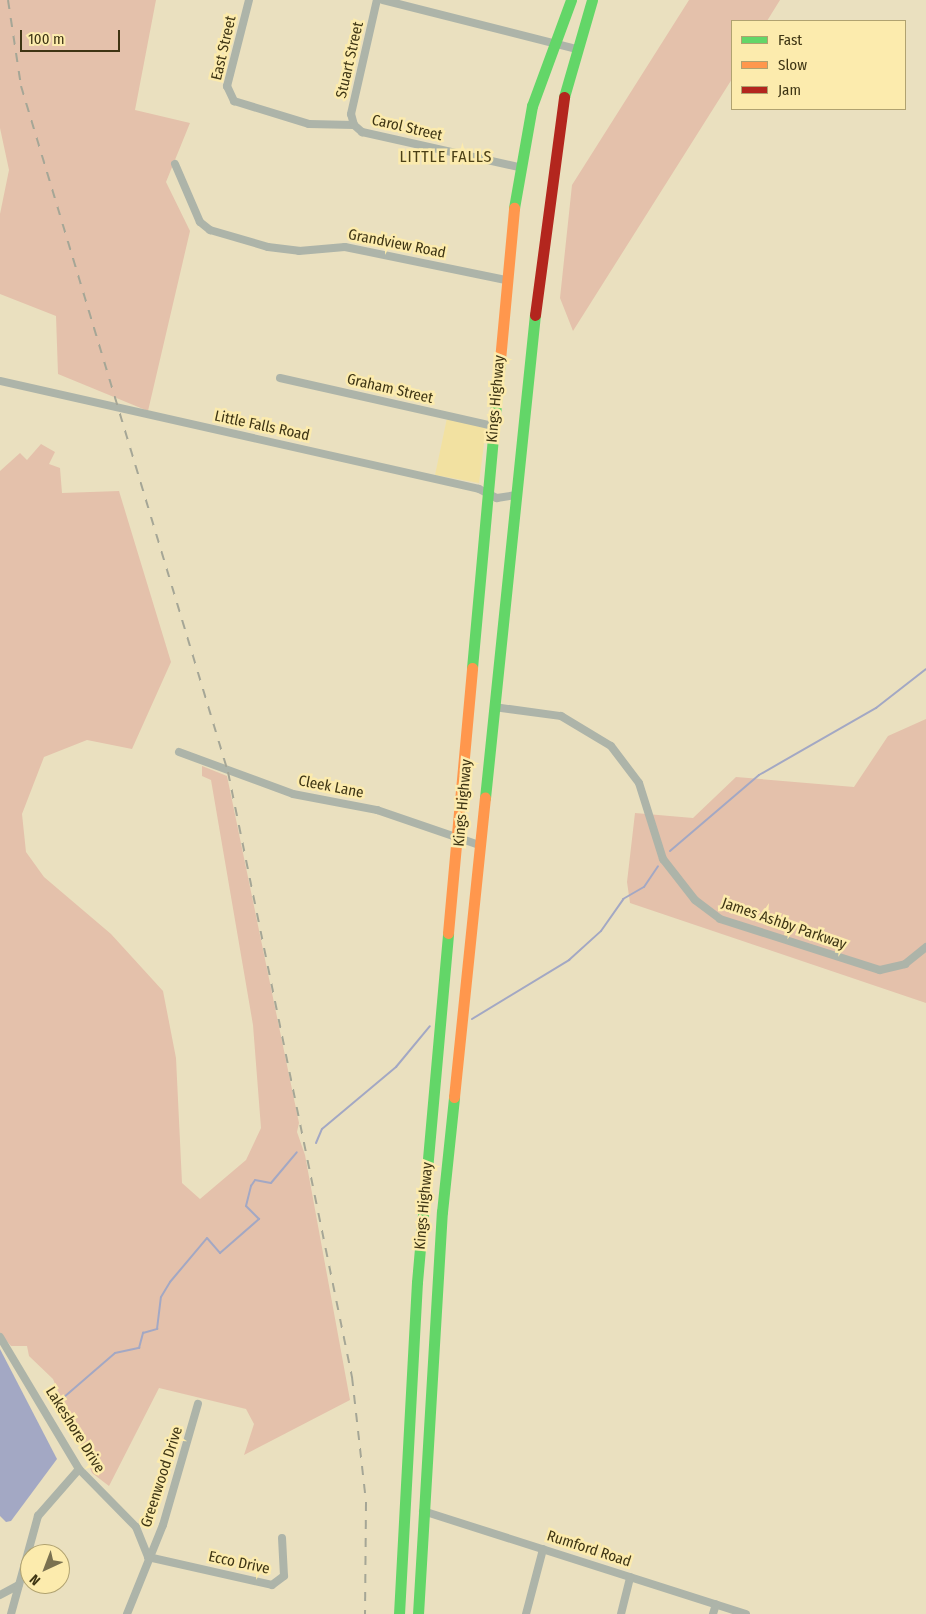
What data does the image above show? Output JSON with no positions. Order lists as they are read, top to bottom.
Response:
{
  "streets": {
    "highway": ["Kings Highway"],
    "street": [
      "East Street",
      "Stuart Street",
      "Carol Street",
      "Grandview Road",
      "Graham Street",
      "Little Falls Road",
      "Cleek Lane",
      "James Ashby Parkway",
      "Lakeshore Drive",
      "Greenwood Drive",
      "Rumford Road",
      "Ecco Drive"
    ]
  },
  "crossings": [
    ["East Street", "Carol Street"],
    ["Stuart Street", "Carol Street"],
    ["Carol Street", "Kings Highway"],
    ["Grandview Road", "Kings Highway"],
    ["Graham Street", "Kings Highway"],
    ["Kings Highway", "Little Falls Road"],
    ["Kings Highway", "Cleek Lane"],
    ["Kings Highway", "James Ashby Parkway"],
    ["Kings Highway", "Rumford Road"],
    ["Lakeshore Drive", "Greenwood Drive"],
    ["Lakeshore Drive", "Ecco Drive"],
    ["Greenwood Drive", "Ecco Drive"]
  ],
  "districts": ["LITTLE FALLS"],
  "legend": ["Fast", "Slow", "Jam"],
  "scale_bar": "100 m",
  "north": "bottom left"
}
